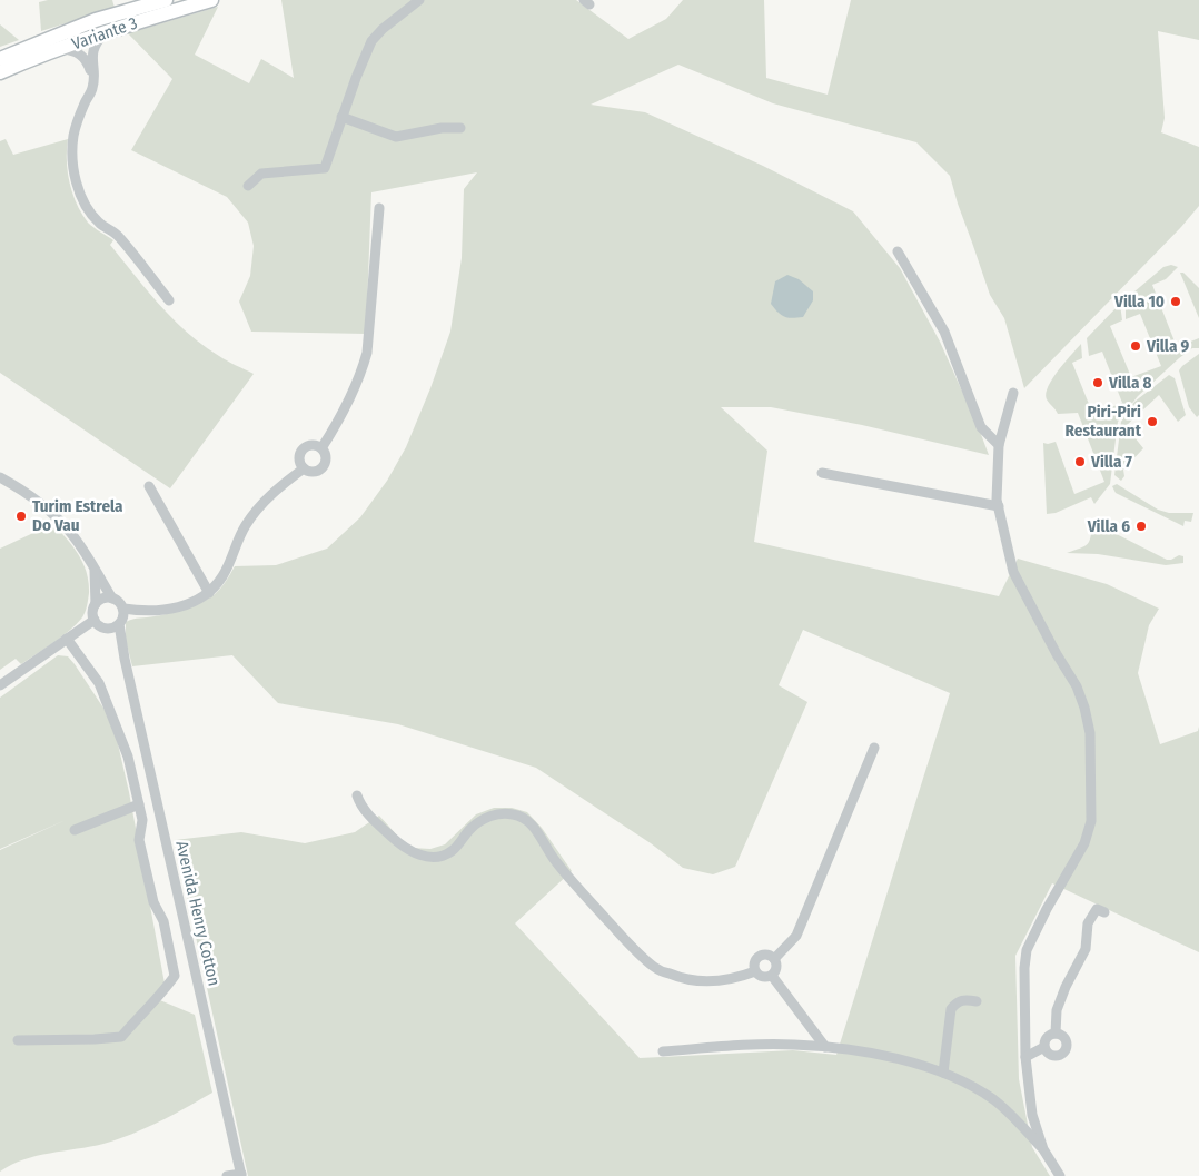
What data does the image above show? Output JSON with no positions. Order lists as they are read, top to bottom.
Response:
{
  "streets": {
    "main road": ["Variante 3"],
    "street": ["Avenida Henry Cotton"]
  },
  "places": [
    "Villa 10",
    "Villa 9",
    "Villa 8",
    "Piri-Piri Restaurant",
    "Villa 7",
    "Turim Estrela Do Vau",
    "Villa 6"
  ]
}
